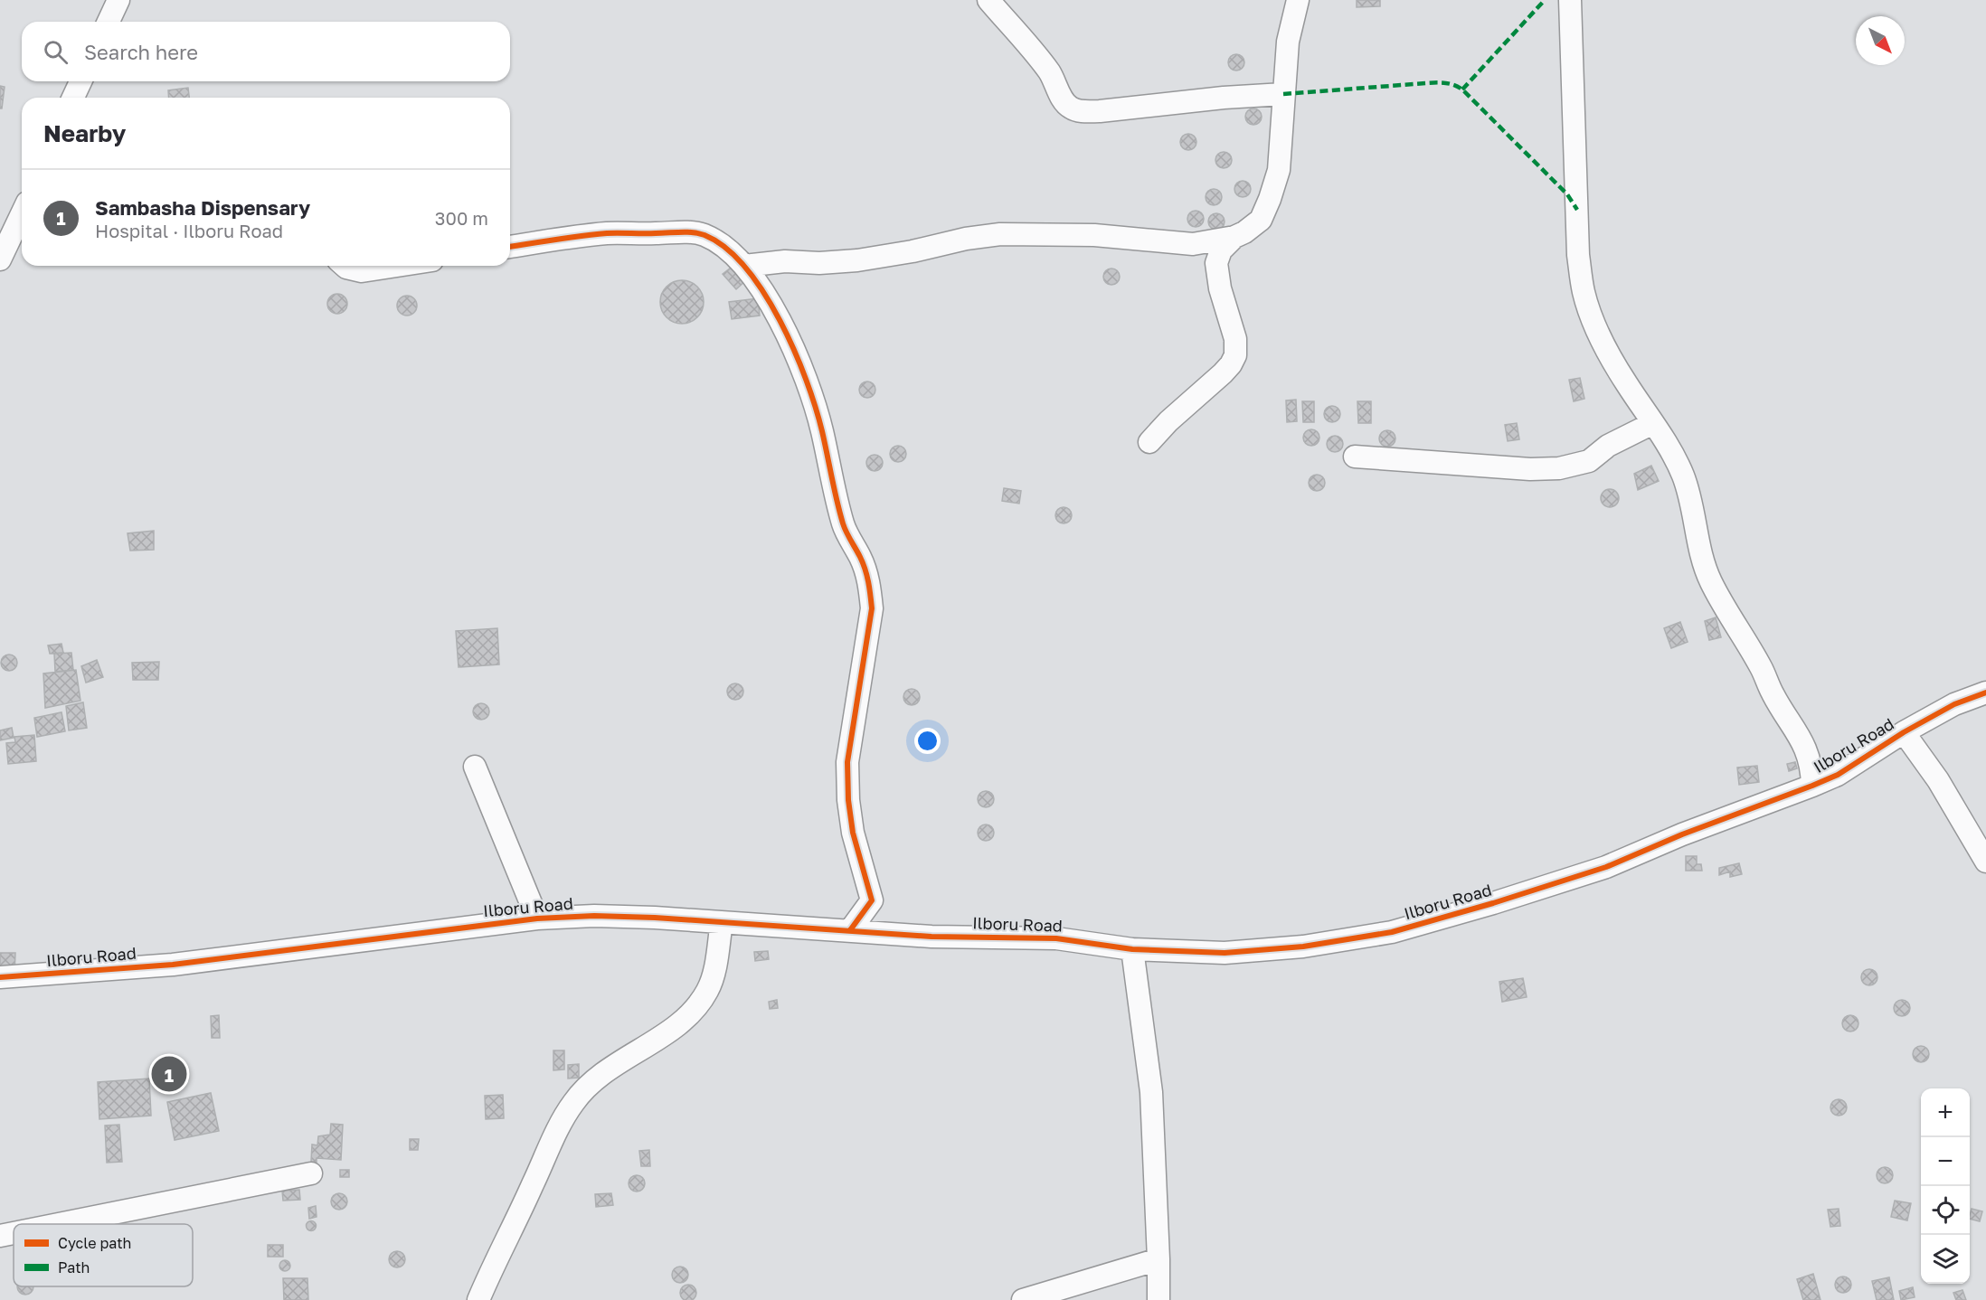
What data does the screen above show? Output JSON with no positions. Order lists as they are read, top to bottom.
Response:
{
  "streets": {
    "street": ["Ilboru Road"]
  },
  "legend": ["Cycle path", "Path"],
  "north": "bottom right",
  "page": {
    "search": "Search here",
    "heading": "Nearby",
    "list": [
      {
        "mark": "1",
        "name": "Sambasha Dispensary",
        "note": "Hospital · Ilboru Road",
        "value": "300 m"
      }
    ],
    "pins": "1",
    "map_buttons": ["+", "−"]
  }
}
